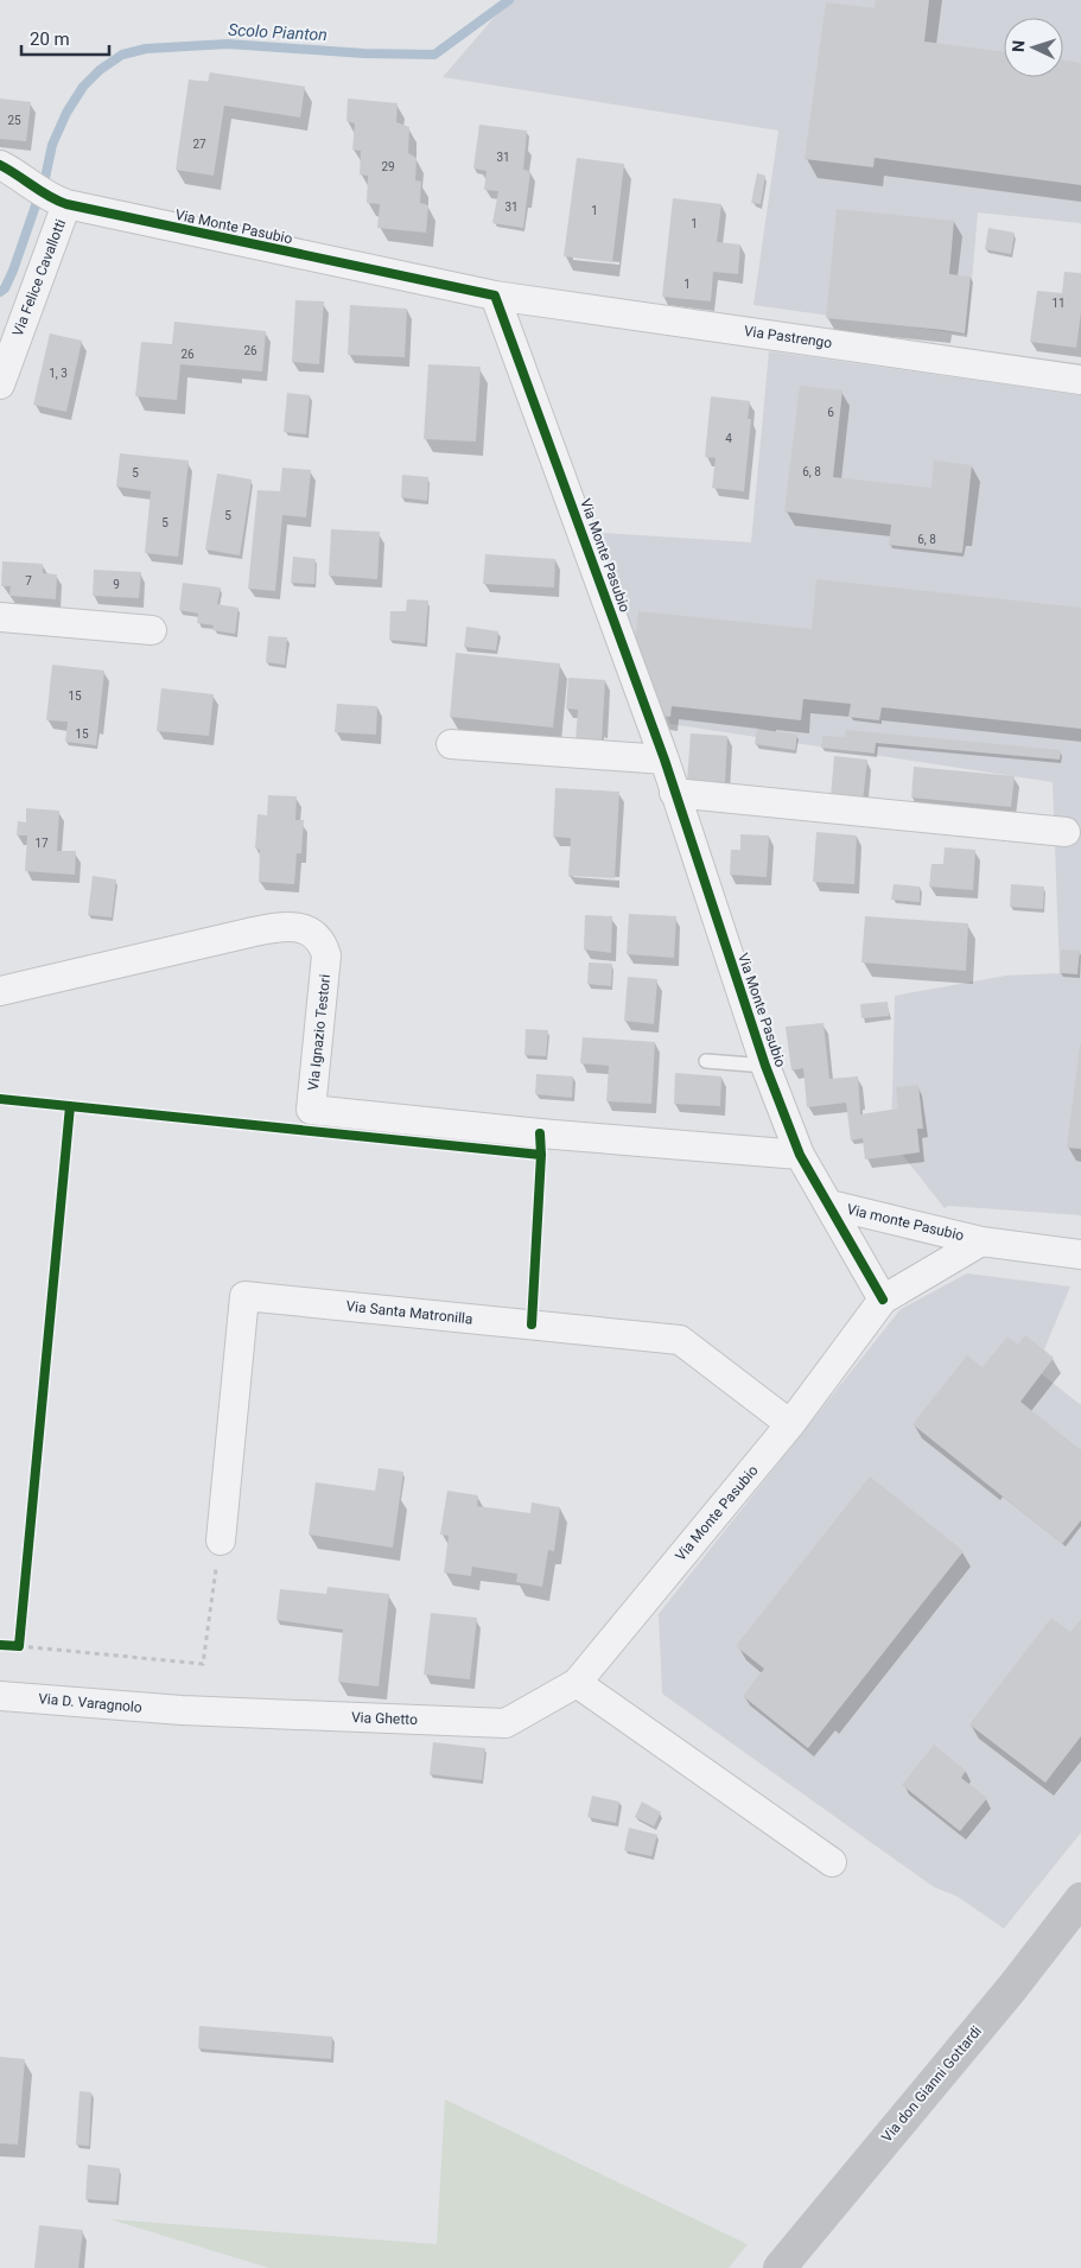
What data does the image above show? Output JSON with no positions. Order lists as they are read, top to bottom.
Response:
{
  "streets": {
    "main road": ["Via don Gianni Gottardi"],
    "street": [
      "Via Monte Pasubio",
      "Via Felice Cavallotti",
      "Via Pastrengo",
      "Via Ignazio Testori",
      "Via monte Pasubio",
      "Via Santa Matronilla",
      "Via D. Varagnolo",
      "Via Ghetto"
    ]
  },
  "crossings": [
    ["Via Monte Pasubio", "Via Felice Cavallotti"],
    ["Via Monte Pasubio", "Via Pastrengo"],
    ["Via Monte Pasubio", "Via Ignazio Testori"],
    ["Via Monte Pasubio", "Via monte Pasubio"],
    ["Via Monte Pasubio", "Via Santa Matronilla"],
    ["Via Monte Pasubio", "Via Ghetto"],
    ["Via D. Varagnolo", "Via Ghetto"]
  ],
  "water": ["Scolo Pianton"],
  "house_numbers": [
    "25",
    "27",
    "31",
    "29",
    "31",
    "1",
    "1",
    "1",
    "11",
    "26",
    "26",
    "1, 3",
    "6",
    "4",
    "6, 8",
    "5",
    "5",
    "5",
    "6, 8",
    "7",
    "9",
    "15",
    "15",
    "17"
  ],
  "scale_bar": "20 m",
  "north": "left"
}
